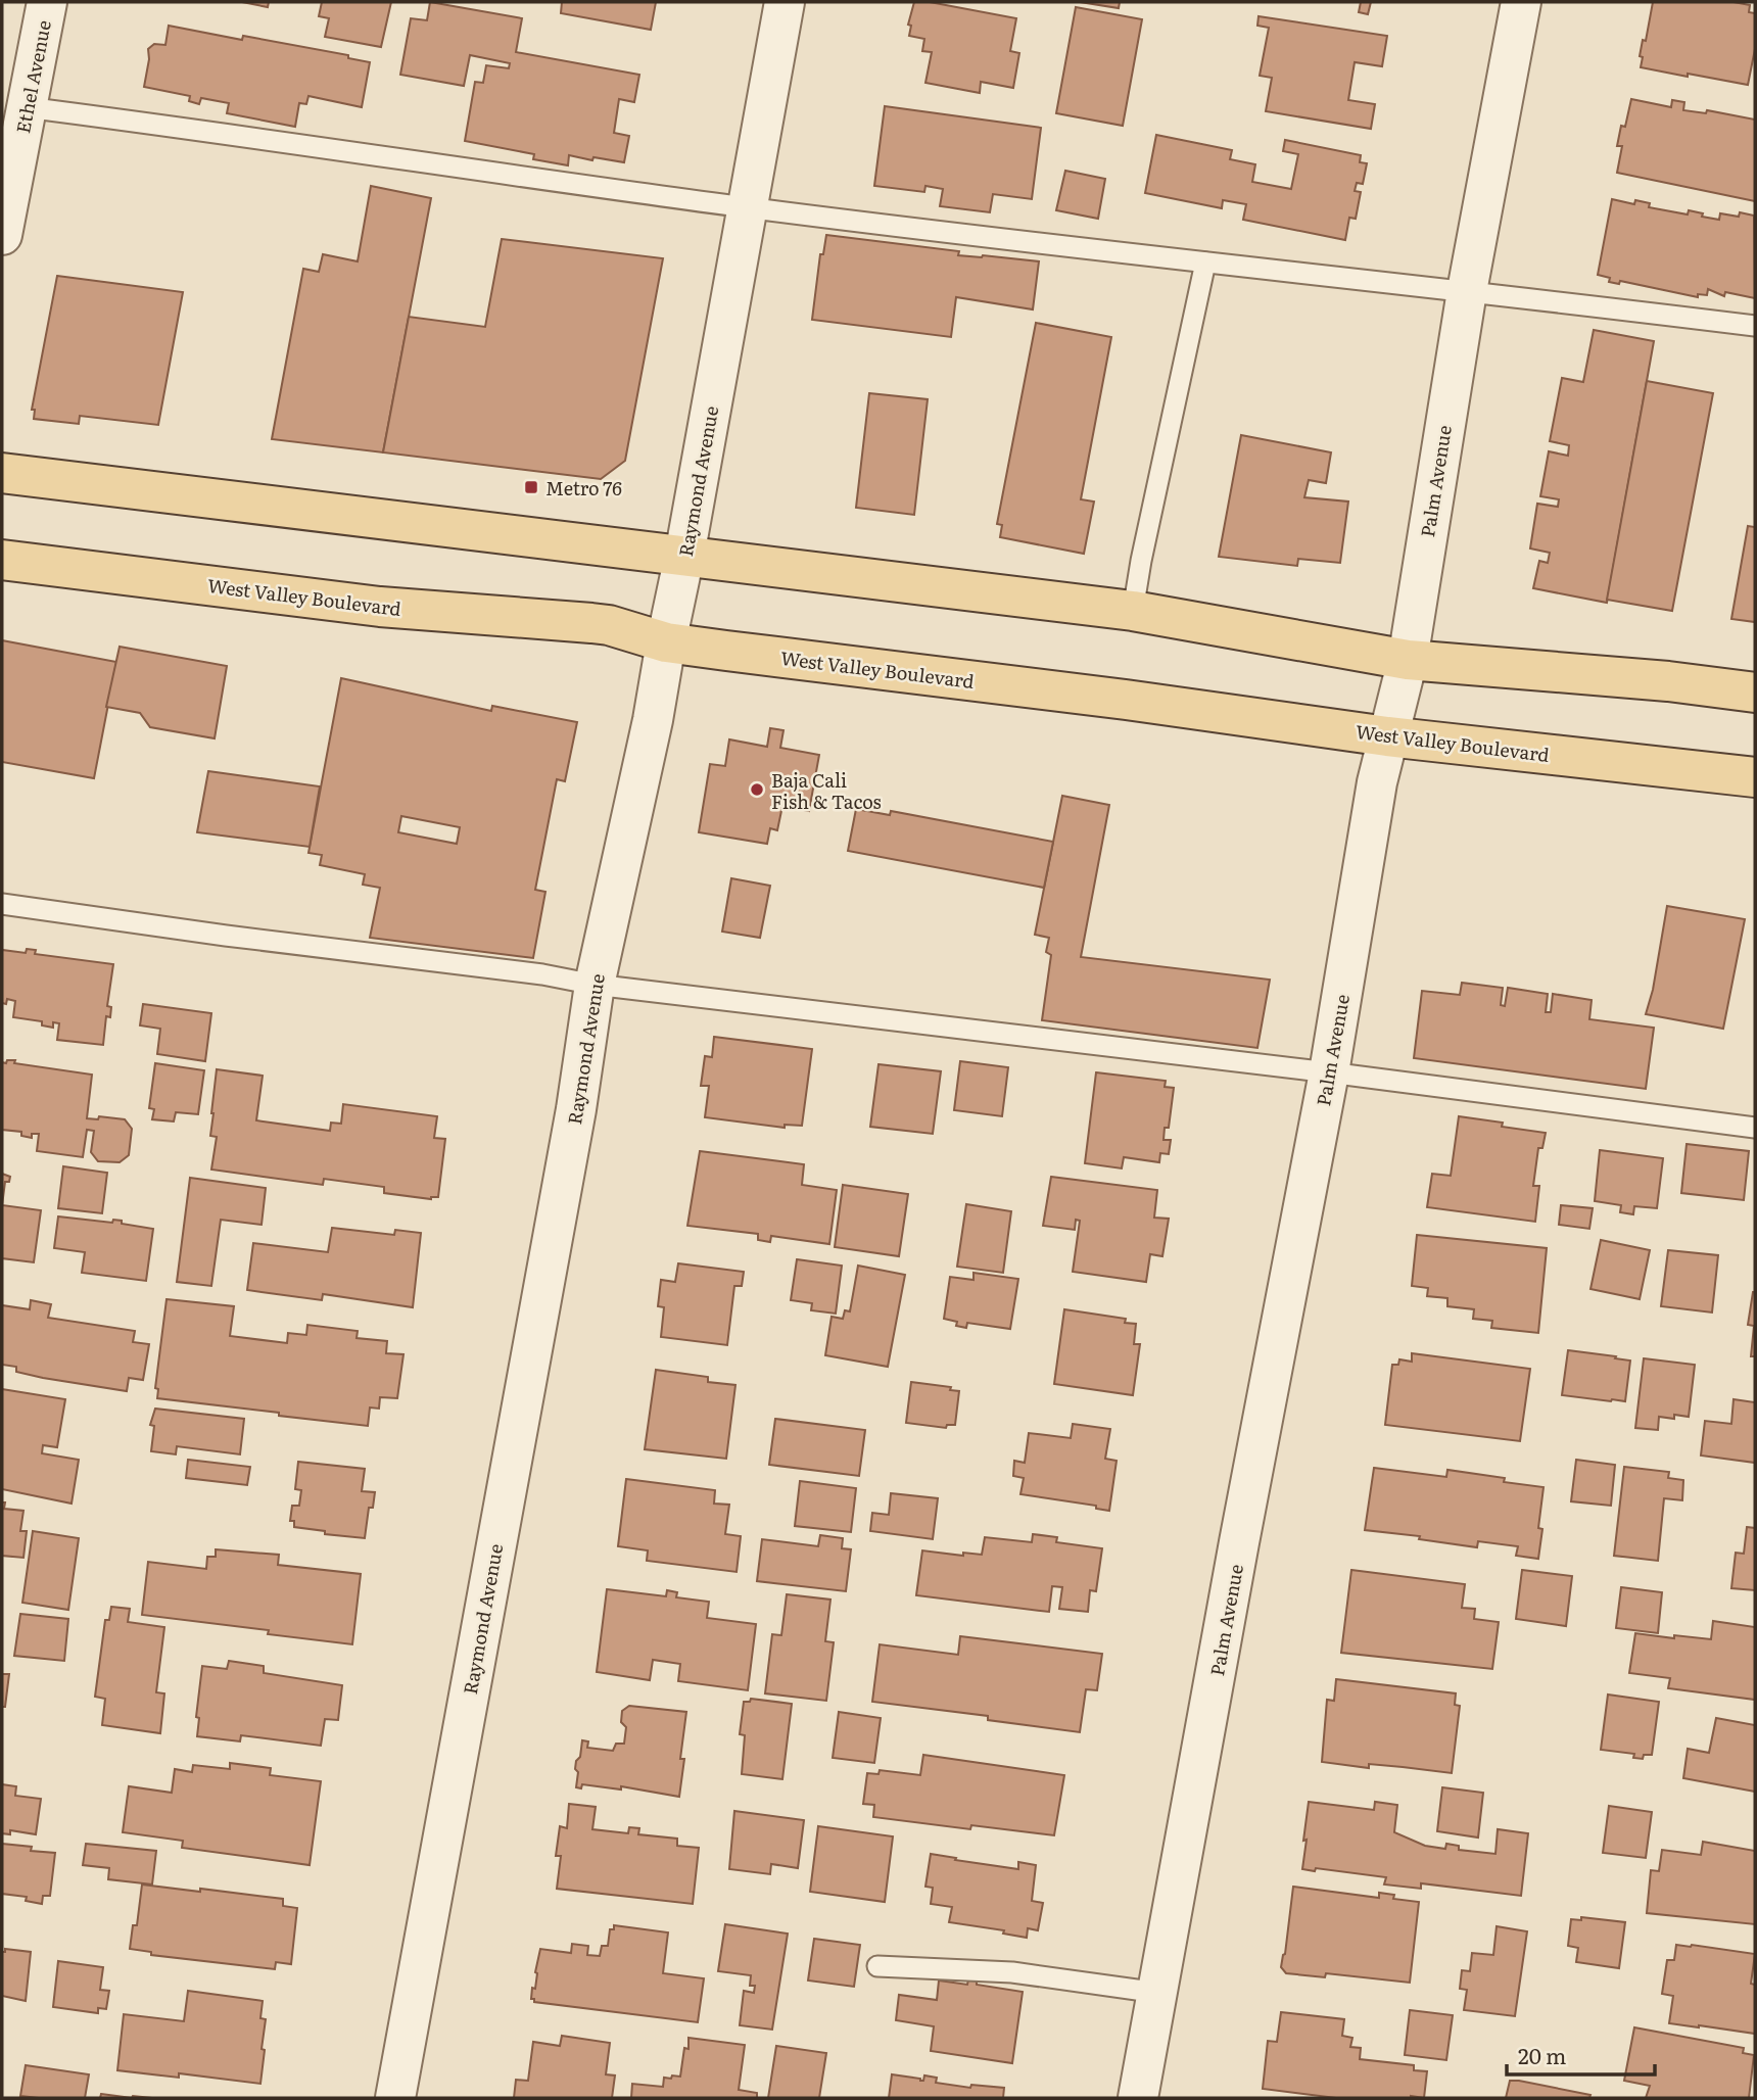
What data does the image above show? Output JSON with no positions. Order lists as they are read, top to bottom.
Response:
{
  "streets": {
    "main road": ["West Valley Boulevard"],
    "street": ["Ethel Avenue", "Raymond Avenue", "Palm Avenue"]
  },
  "crossings": [
    ["Raymond Avenue", "West Valley Boulevard"],
    ["Palm Avenue", "West Valley Boulevard"]
  ],
  "places": {
    "transit": ["Metro 76"],
    "other": ["Baja Cali Fish & Tacos"]
  },
  "scale_bar": "20 m"
}
